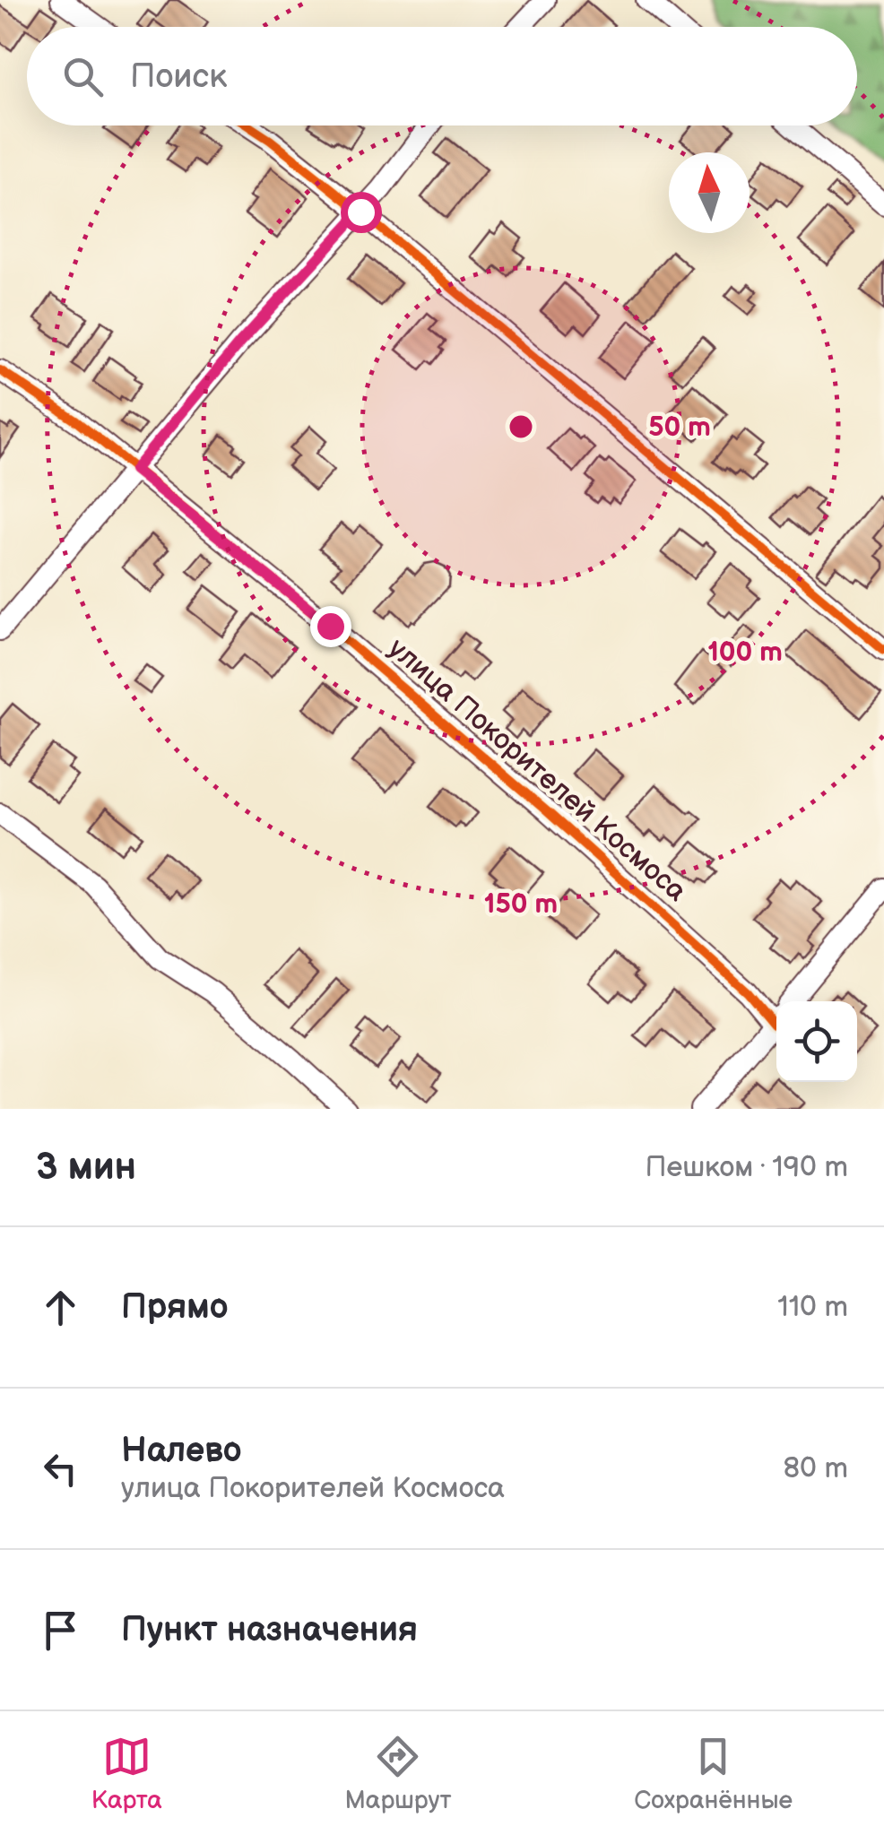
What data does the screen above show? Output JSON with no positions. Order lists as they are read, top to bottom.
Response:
{
  "streets": {
    "street": ["улица Покорителей Космоса"]
  },
  "north": "top",
  "page": {
    "search": "Поиск",
    "heading": ["3 мин", "Пешком · 190 m"],
    "list": [
      ["Прямо", "110 m"],
      ["Налево", "улица Покорителей Космоса", "80 m"],
      "Пункт назначения"
    ],
    "nav": ["Карта", "Маршрут", "Сохранённые"]
  },
  "rings": ["50 m", "100 m", "150 m"]
}
